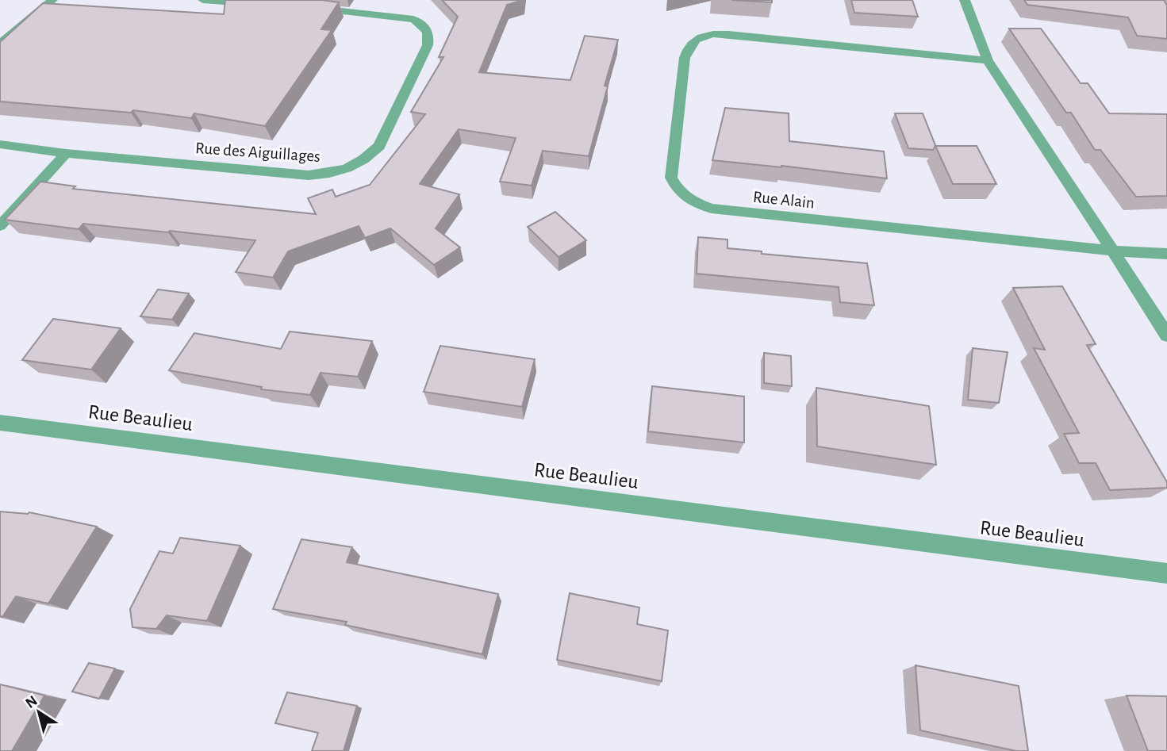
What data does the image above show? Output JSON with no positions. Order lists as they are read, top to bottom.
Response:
{
  "streets": {
    "street": ["Rue des Aiguillages", "Rue Alain", "Rue Beaulieu"]
  },
  "north": "top left"
}
